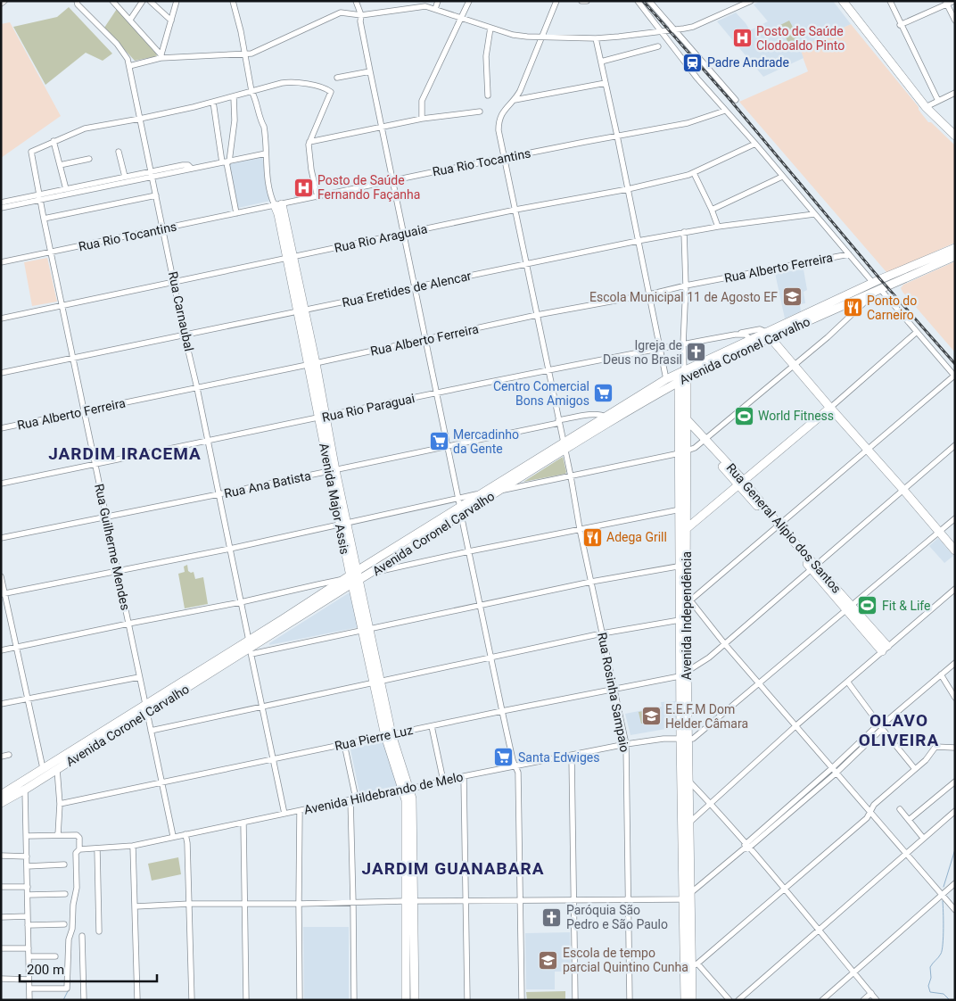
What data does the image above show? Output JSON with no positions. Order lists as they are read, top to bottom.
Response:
{
  "streets": {
    "main road": [
      "Avenida Coronel Carvalho",
      "Avenida Major Assis",
      "Rua General Alípio dos Santos",
      "Avenida Independência"
    ],
    "street": [
      "Rua Rio Tocantins",
      "Rua Rio Araguaia",
      "Rua Alberto Ferreira",
      "Rua Eretides de Alencar",
      "Rua Carnaubal",
      "Rua Rio Paraguai",
      "Rua Ana Batista",
      "Rua Guilherme Mendes",
      "Rua Rosinha Sampaio",
      "Rua Pierre Luz",
      "Avenida Hildebrando de Melo"
    ]
  },
  "crossings": [
    ["Rua Rio Tocantins", "Rua Carnaubal"],
    ["Rua Rio Tocantins", "Avenida Major Assis"],
    ["Rua Rio Tocantins", "Rua Guilherme Mendes"],
    ["Rua Rio Tocantins", "Rua Rosinha Sampaio"],
    ["Rua Rio Araguaia", "Rua Carnaubal"],
    ["Rua Rio Araguaia", "Avenida Major Assis"],
    ["Rua Rio Araguaia", "Rua Guilherme Mendes"],
    ["Rua Rio Araguaia", "Rua Rosinha Sampaio"],
    ["Rua Alberto Ferreira", "Rua Carnaubal"],
    ["Rua Alberto Ferreira", "Avenida Major Assis"],
    ["Rua Alberto Ferreira", "Rua Guilherme Mendes"],
    ["Rua Alberto Ferreira", "Avenida Independência"],
    ["Rua Alberto Ferreira", "Rua Rosinha Sampaio"],
    ["Rua Eretides de Alencar", "Rua Carnaubal"],
    ["Rua Eretides de Alencar", "Avenida Major Assis"],
    ["Rua Eretides de Alencar", "Rua Guilherme Mendes"],
    ["Rua Eretides de Alencar", "Avenida Independência"],
    ["Rua Eretides de Alencar", "Rua Rosinha Sampaio"],
    ["Rua Carnaubal", "Avenida Coronel Carvalho"],
    ["Rua Carnaubal", "Rua Rio Paraguai"],
    ["Rua Carnaubal", "Rua Ana Batista"],
    ["Rua Carnaubal", "Rua Pierre Luz"],
    ["Rua Carnaubal", "Avenida Hildebrando de Melo"],
    ["Avenida Coronel Carvalho", "Rua Rio Paraguai"],
    ["Avenida Coronel Carvalho", "Rua Ana Batista"],
    ["Avenida Coronel Carvalho", "Avenida Major Assis"],
    ["Avenida Coronel Carvalho", "Rua Guilherme Mendes"],
    ["Avenida Coronel Carvalho", "Avenida Independência"],
    ["Avenida Coronel Carvalho", "Rua Rosinha Sampaio"],
    ["Rua Rio Paraguai", "Avenida Major Assis"],
    ["Rua Rio Paraguai", "Rua Guilherme Mendes"],
    ["Rua Rio Paraguai", "Avenida Independência"],
    ["Rua Rio Paraguai", "Rua Rosinha Sampaio"],
    ["Rua Ana Batista", "Avenida Major Assis"],
    ["Rua Ana Batista", "Rua Guilherme Mendes"],
    ["Rua Ana Batista", "Rua Rosinha Sampaio"],
    ["Avenida Major Assis", "Rua Pierre Luz"],
    ["Avenida Major Assis", "Avenida Hildebrando de Melo"],
    ["Rua General Alípio dos Santos", "Avenida Independência"],
    ["Rua General Alípio dos Santos", "Rua Pierre Luz"],
    ["Rua Guilherme Mendes", "Rua Pierre Luz"],
    ["Rua Guilherme Mendes", "Avenida Hildebrando de Melo"],
    ["Avenida Independência", "Rua Pierre Luz"],
    ["Avenida Independência", "Avenida Hildebrando de Melo"],
    ["Rua Rosinha Sampaio", "Rua Pierre Luz"],
    ["Rua Rosinha Sampaio", "Avenida Hildebrando de Melo"]
  ],
  "districts": ["JARDIM IRACEMA", "OLAVO OLIVEIRA", "JARDIM GUANABARA"],
  "places": {
    "hospital": ["Posto de Saúde Clodoaldo Pinto", "Posto de Saúde Fernando Façanha"],
    "station": ["Padre Andrade"],
    "school or university": ["Escola Municipal 11 de Agosto EF", "E.E.F.M Dom Helder Câmara", "Escola de tempo parcial Quintino Cunha"],
    "restaurant": ["Ponto do Carneiro", "Adega Grill"],
    "church": ["Igreja de Deus no Brasil", "Paróquia São Pedro e São Paulo"],
    "supermarket": ["Centro Comercial Bons Amigos", "Mercadinho da Gente", "Santa Edwiges"],
    "sports": ["World Fitness", "Fit & Life"]
  },
  "scale_bar": "200 m"
}
